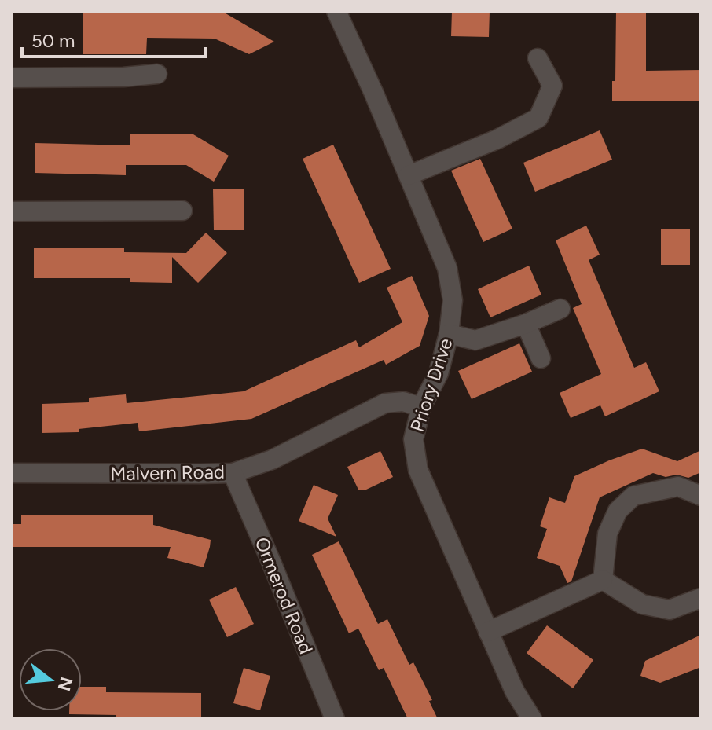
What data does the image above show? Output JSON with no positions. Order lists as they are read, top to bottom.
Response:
{
  "streets": {
    "street": ["Priory Drive", "Malvern Road", "Ormerod Road"]
  },
  "crossings": [
    ["Priory Drive", "Malvern Road"],
    ["Malvern Road", "Ormerod Road"]
  ],
  "scale_bar": "50 m",
  "north": "right"
}
